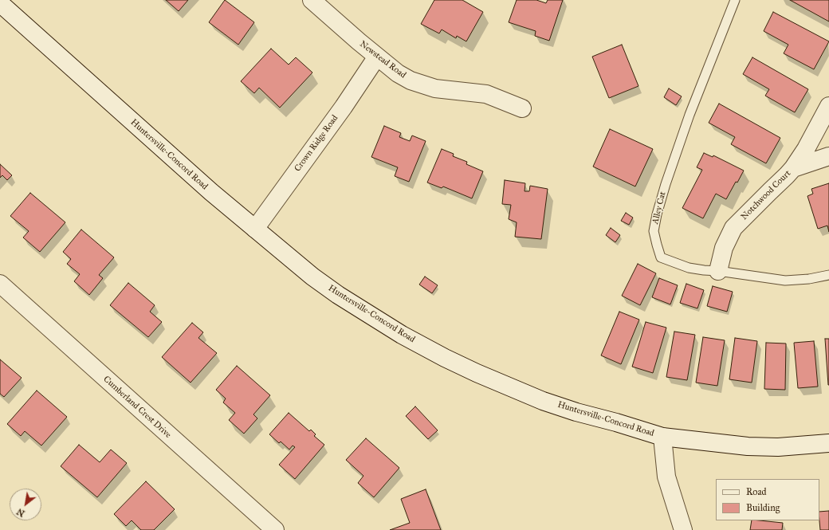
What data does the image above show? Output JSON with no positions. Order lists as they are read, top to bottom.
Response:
{
  "streets": {
    "street": [
      "Newstead Road",
      "Crown Ridge Road",
      "Huntersville-Concord Road",
      "Notchwood Court",
      "Cumberland Crest Drive"
    ],
    "lane": ["Alley Cat"]
  },
  "crossings": [
    ["Newstead Road", "Crown Ridge Road"],
    ["Crown Ridge Road", "Huntersville-Concord Road"],
    ["Notchwood Court", "Alley Cat"]
  ],
  "legend": ["Road", "Building"],
  "north": "bottom left"
}
